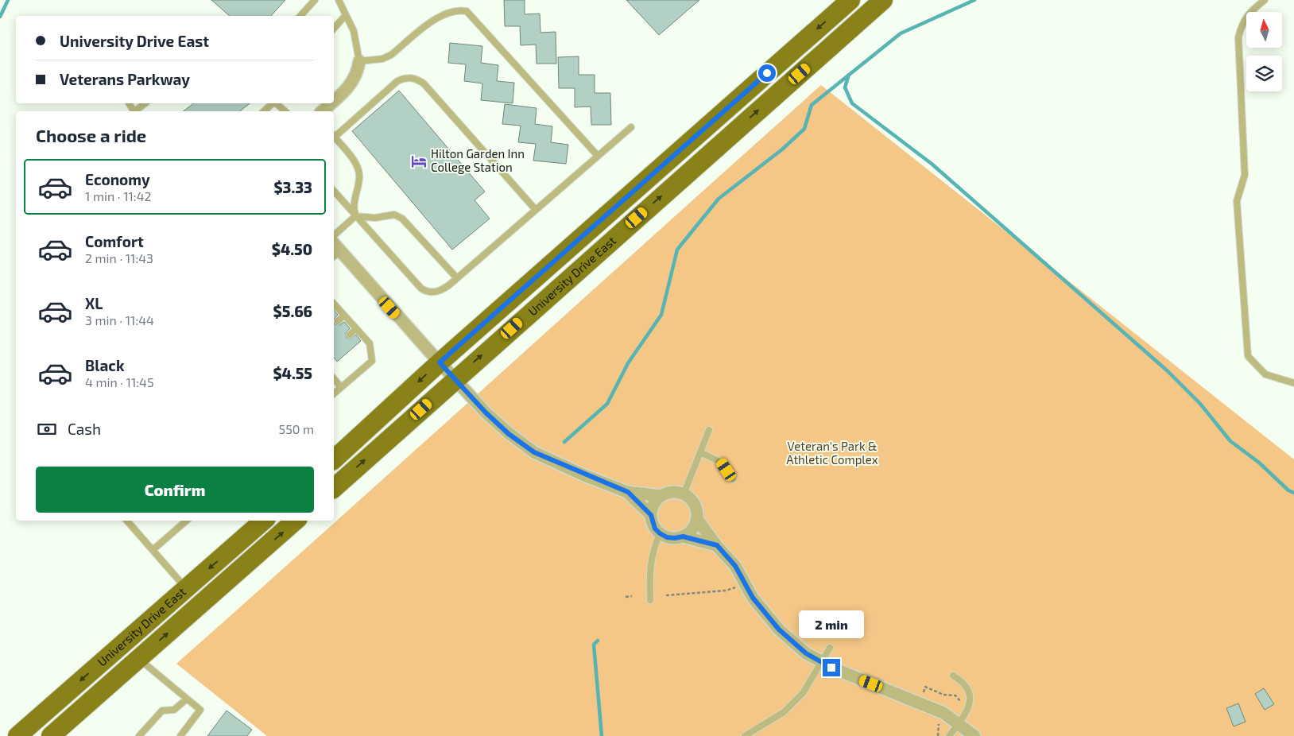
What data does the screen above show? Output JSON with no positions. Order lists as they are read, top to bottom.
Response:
{
  "streets": {
    "main road": ["University Drive East"]
  },
  "parks": ["Veteran's Park & Athletic Complex"],
  "places": {
    "hotel": ["Hilton Garden Inn College Station"]
  },
  "north": "top",
  "page": {
    "banner": ["University Drive East", "Veterans Parkway"],
    "heading": "Choose a ride",
    "list": [
      {
        "name": "Economy",
        "note": "1 min · 11:42",
        "value": "$3.33"
      },
      {
        "name": "Comfort",
        "note": "2 min · 11:43",
        "value": "$4.50"
      },
      {
        "name": "XL",
        "note": "3 min · 11:44",
        "value": "$5.66"
      },
      {
        "name": "Black",
        "note": "4 min · 11:45",
        "value": "$4.55"
      }
    ],
    "pay": ["Cash", "550 m"],
    "buttons": "Confirm",
    "bubble": "2 min"
  }
}
